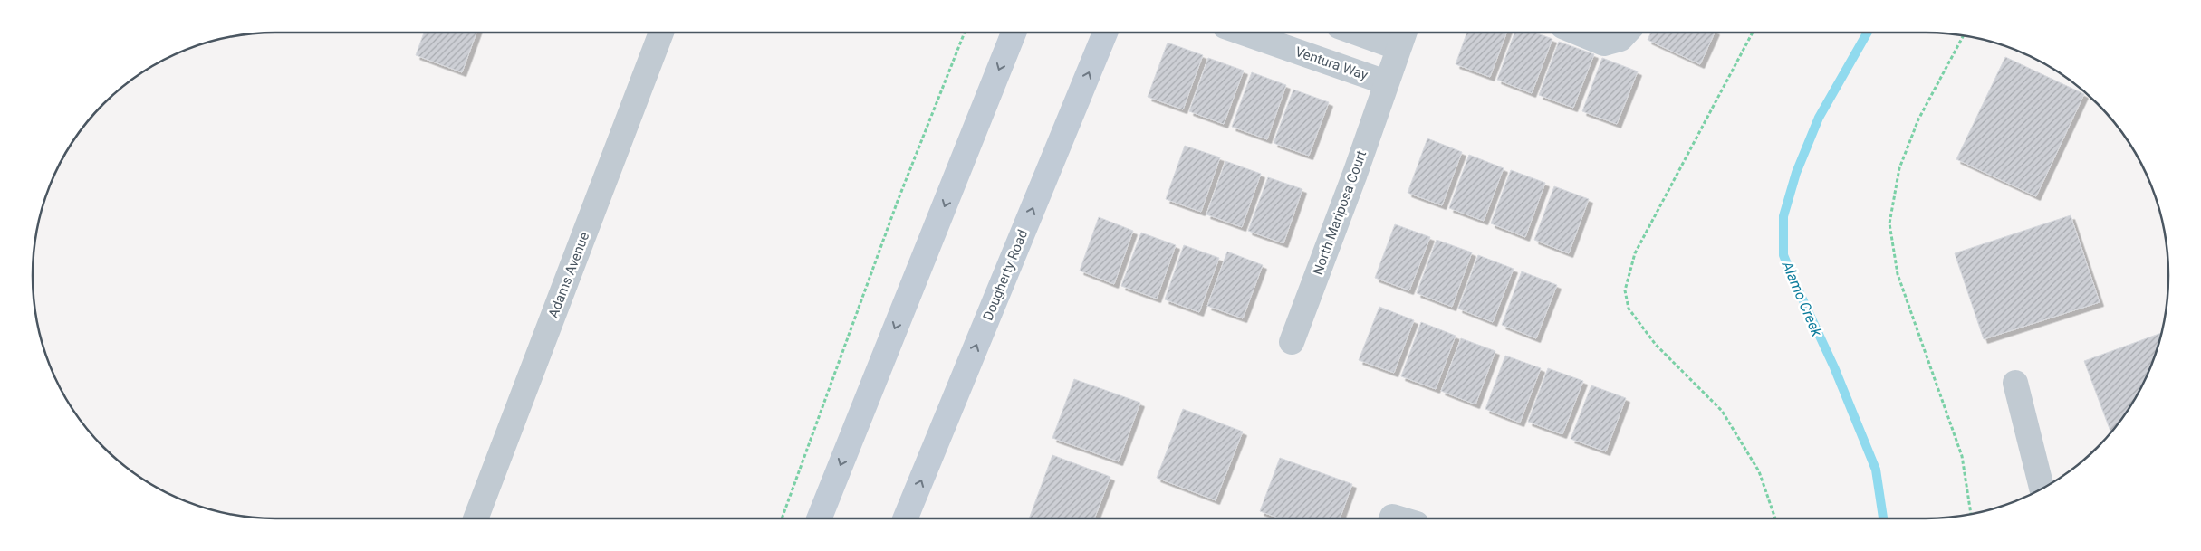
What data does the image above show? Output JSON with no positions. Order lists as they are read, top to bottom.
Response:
{
  "streets": {
    "main road": ["Dougherty Road"],
    "street": ["Ventura Way", "North Mariposa Court", "Adams Avenue"]
  },
  "crossings": [
    ["Ventura Way", "North Mariposa Court"]
  ],
  "water": ["Alamo Creek"]
}
